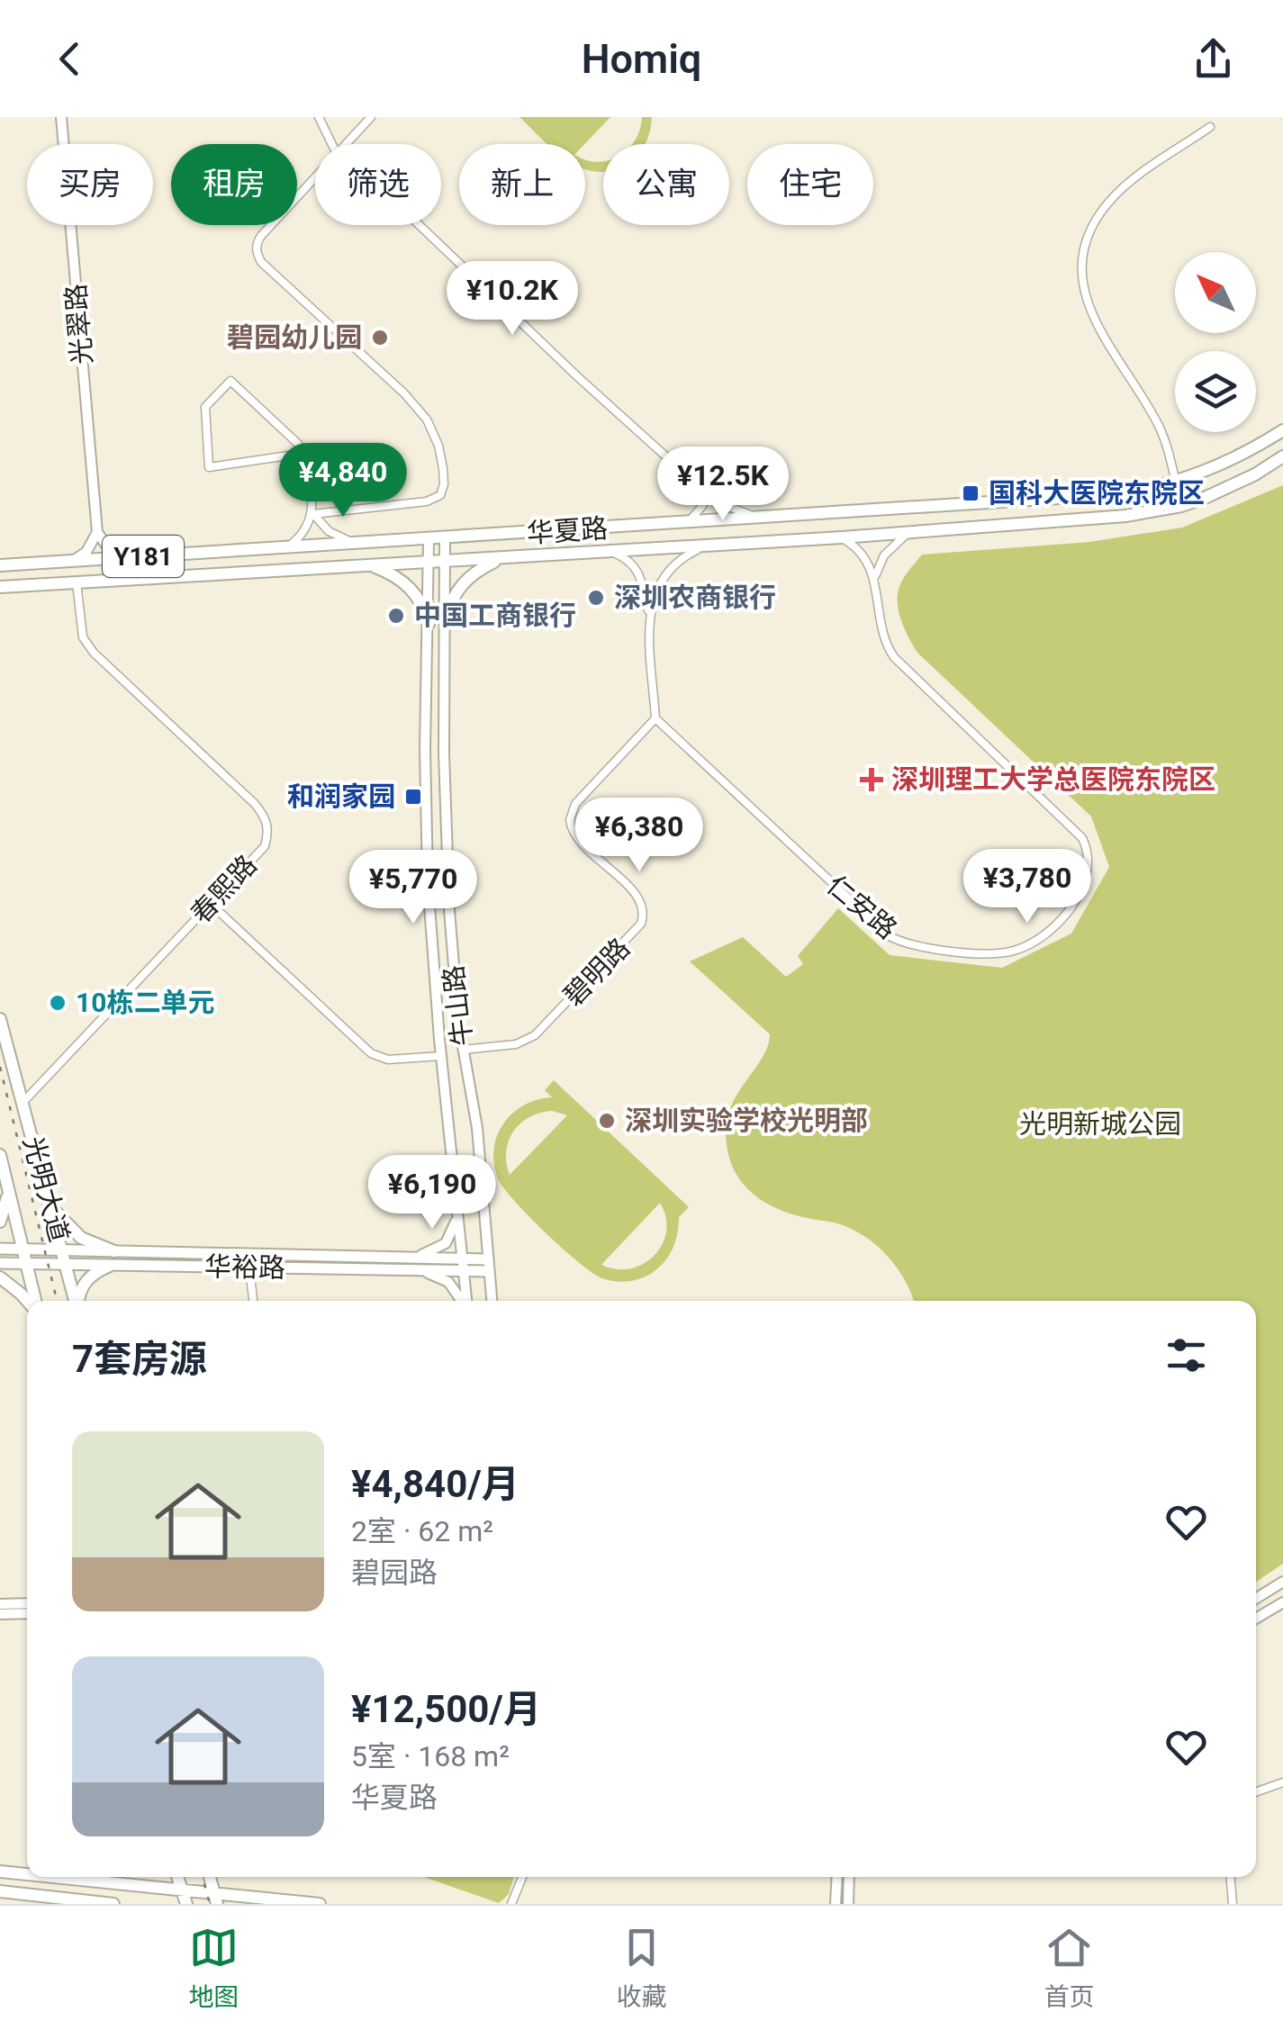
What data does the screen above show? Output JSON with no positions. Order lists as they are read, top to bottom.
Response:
{
  "streets": {
    "main road": [
      "华夏路",
      "Y181",
      "光明大道",
      "华裕路"
    ],
    "street": [
      "光翠路",
      "春熙路",
      "仁安路",
      "碧明路",
      "牛山路"
    ]
  },
  "crossings": [
    ["华夏路", "春熙路"],
    ["华夏路", "牛山路"],
    ["春熙路", "光明大道"],
    ["仁安路", "碧明路"],
    ["碧明路", "牛山路"],
    ["牛山路", "华裕路"],
    ["光明大道", "华裕路"]
  ],
  "parks": ["光明新城公园"],
  "places": {
    "other": [
      "碧园幼儿园",
      "深圳农商银行",
      "中国工商银行",
      "10栋二单元",
      "深圳实验学校光明部"
    ],
    "transit": ["国科大医院东院区", "和润家园"],
    "health": ["深圳理工大学总医院东院区"]
  },
  "north": "top left",
  "page": {
    "header": "Homiq",
    "chip": [
      "买房",
      "租房",
      "筛选",
      "新上",
      "公寓",
      "住宅"
    ],
    "price": [
      "¥10.2K",
      "¥4,840",
      "¥12.5K",
      "¥6,380",
      "¥3,780",
      "¥5,770",
      "¥6,190"
    ],
    "heading": "7套房源",
    "list": [
      {
        "name": "¥4,840/月",
        "note": "2室 · 62 m² · 碧园路"
      },
      {
        "name": "¥12,500/月",
        "note": "5室 · 168 m² · 华夏路"
      }
    ],
    "tabs": ["地图", "收藏", "首页"]
  }
}
